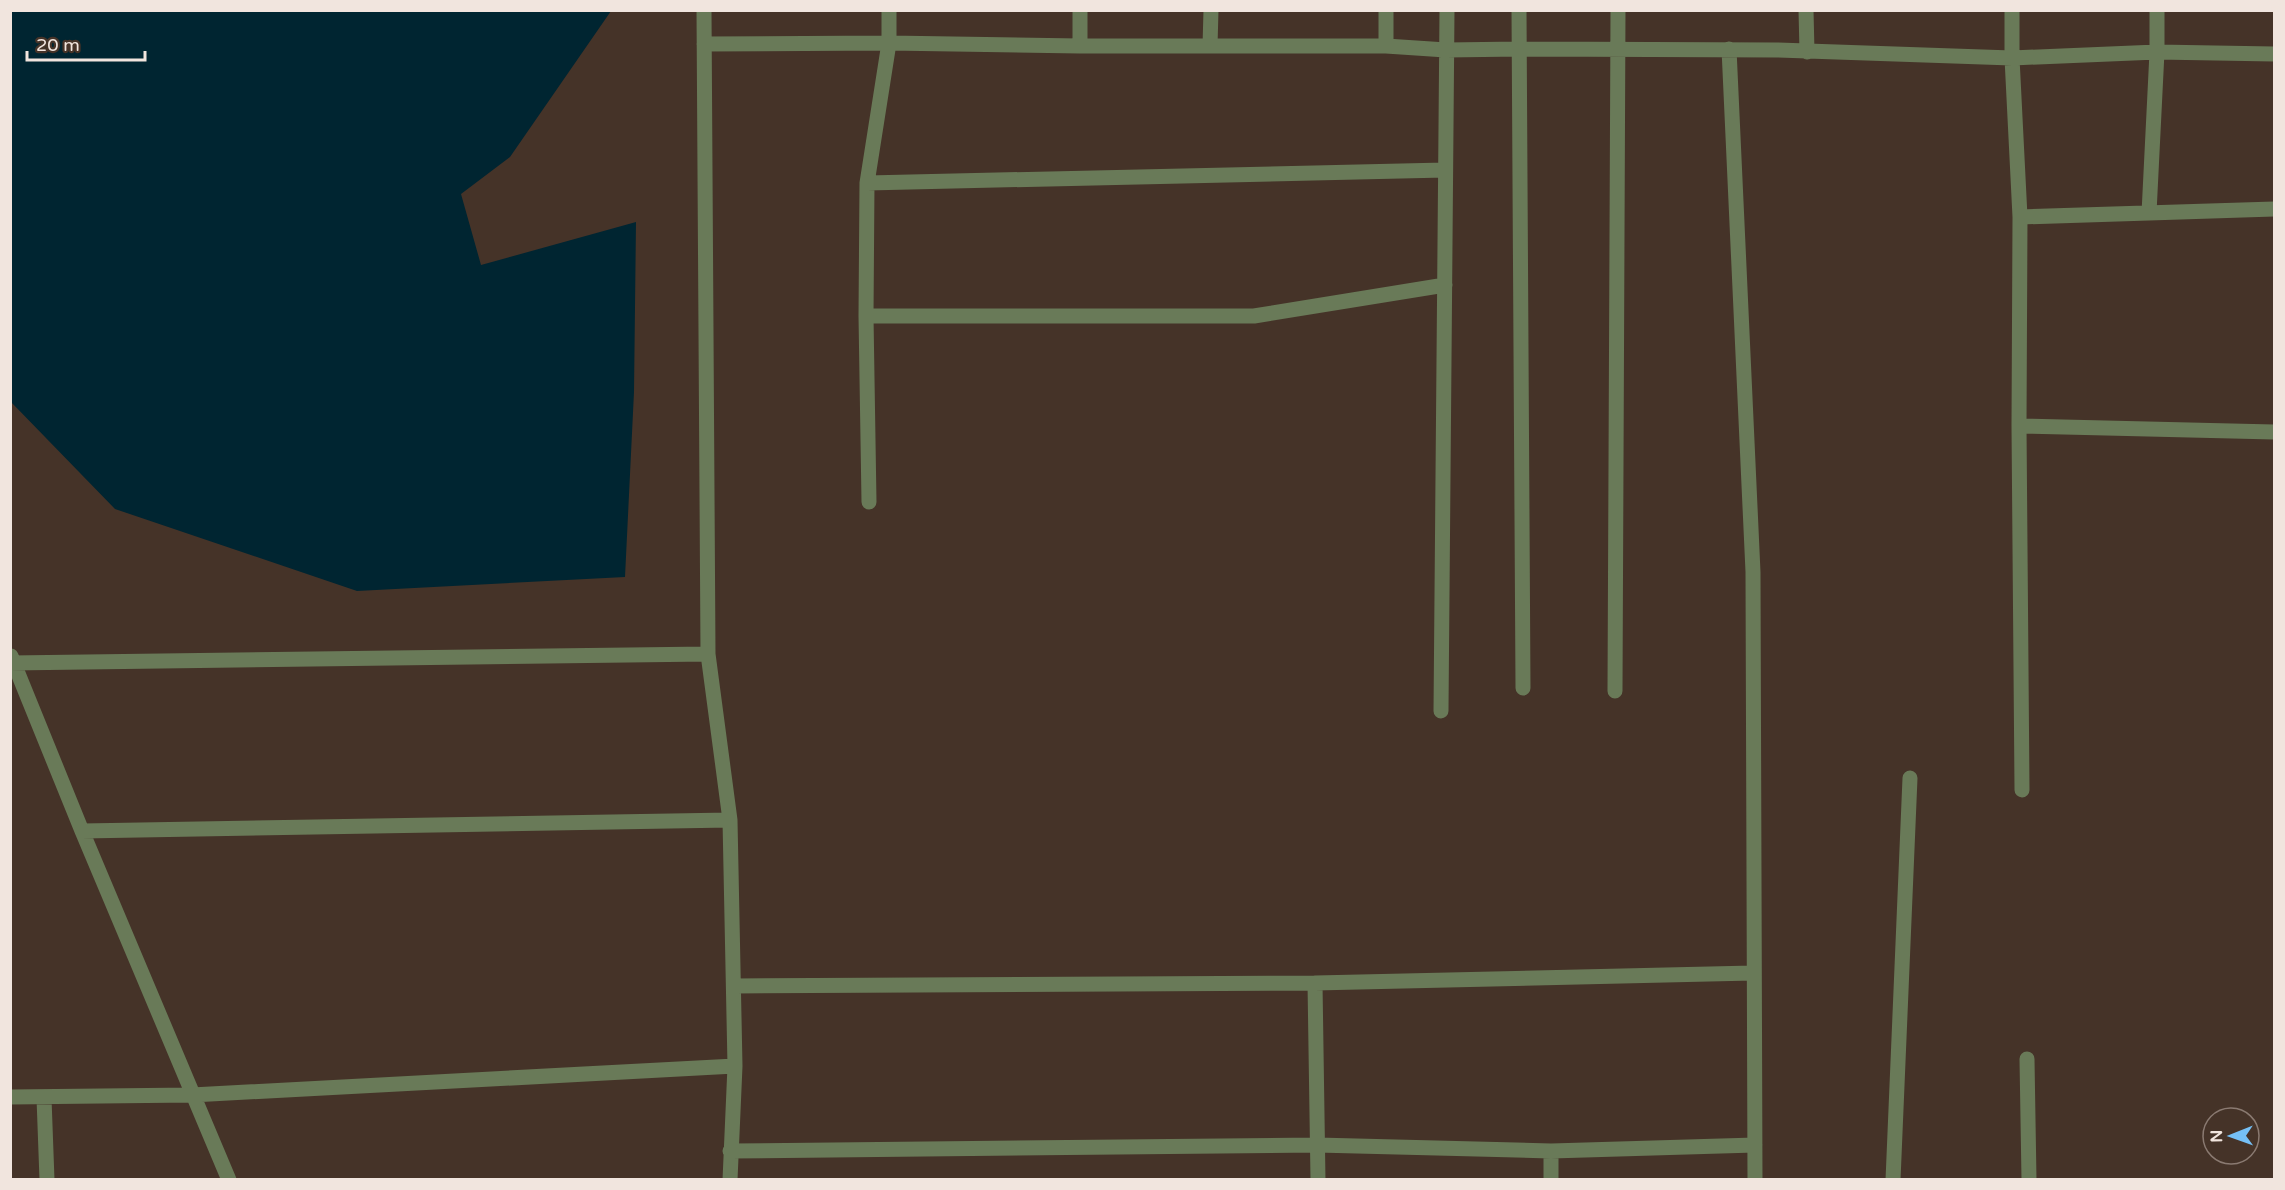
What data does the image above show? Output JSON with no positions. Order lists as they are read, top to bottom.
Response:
{
  "scale_bar": "20 m",
  "north": "left"
}
